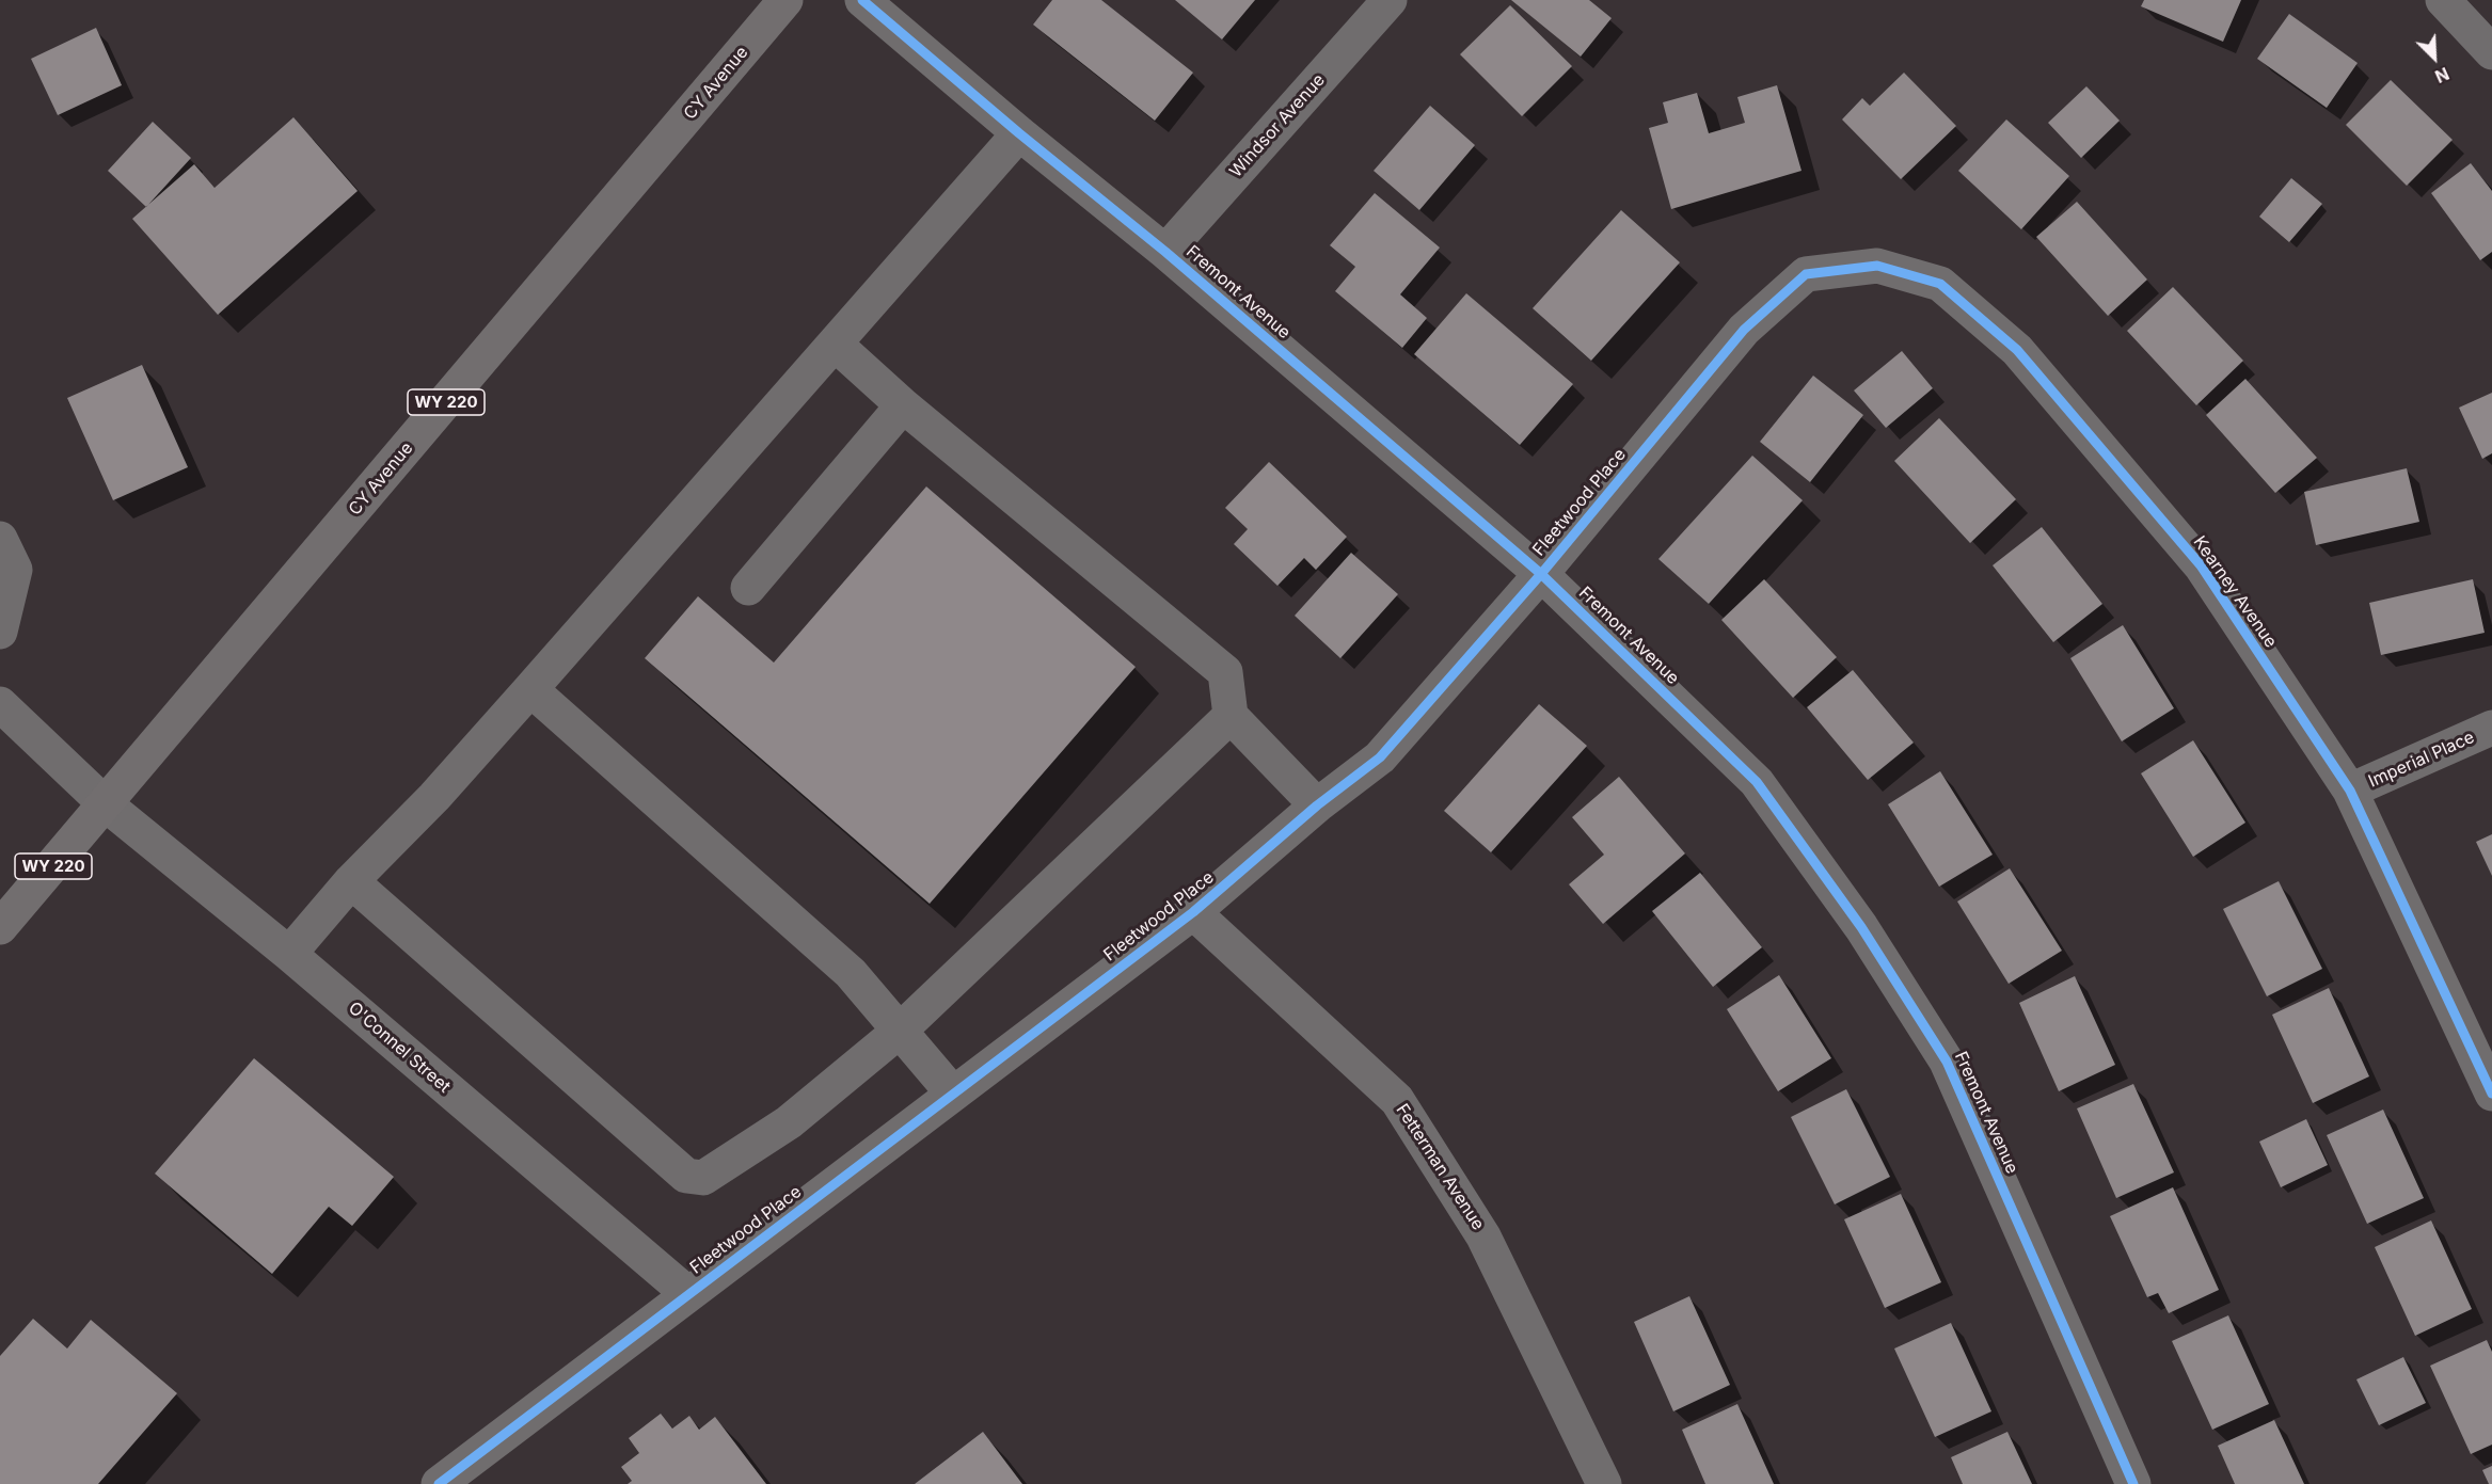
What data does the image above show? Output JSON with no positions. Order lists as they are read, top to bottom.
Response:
{
  "streets": {
    "main road": ["CY Avenue", "WY 220"],
    "street": [
      "Windsor Avenue",
      "Fremont Avenue",
      "Fleetwood Place",
      "Kearney Avenue",
      "Imperial Place",
      "O'Connel Street",
      "Fetterman Avenue"
    ]
  },
  "crossings": [
    ["CY Avenue", "O'Connel Street"],
    ["Windsor Avenue", "Fremont Avenue"],
    ["Fremont Avenue", "Fleetwood Place"],
    ["Fleetwood Place", "Kearney Avenue"],
    ["Fleetwood Place", "O'Connel Street"],
    ["Fleetwood Place", "Fetterman Avenue"],
    ["Kearney Avenue", "Imperial Place"]
  ],
  "north": "bottom right"
}
